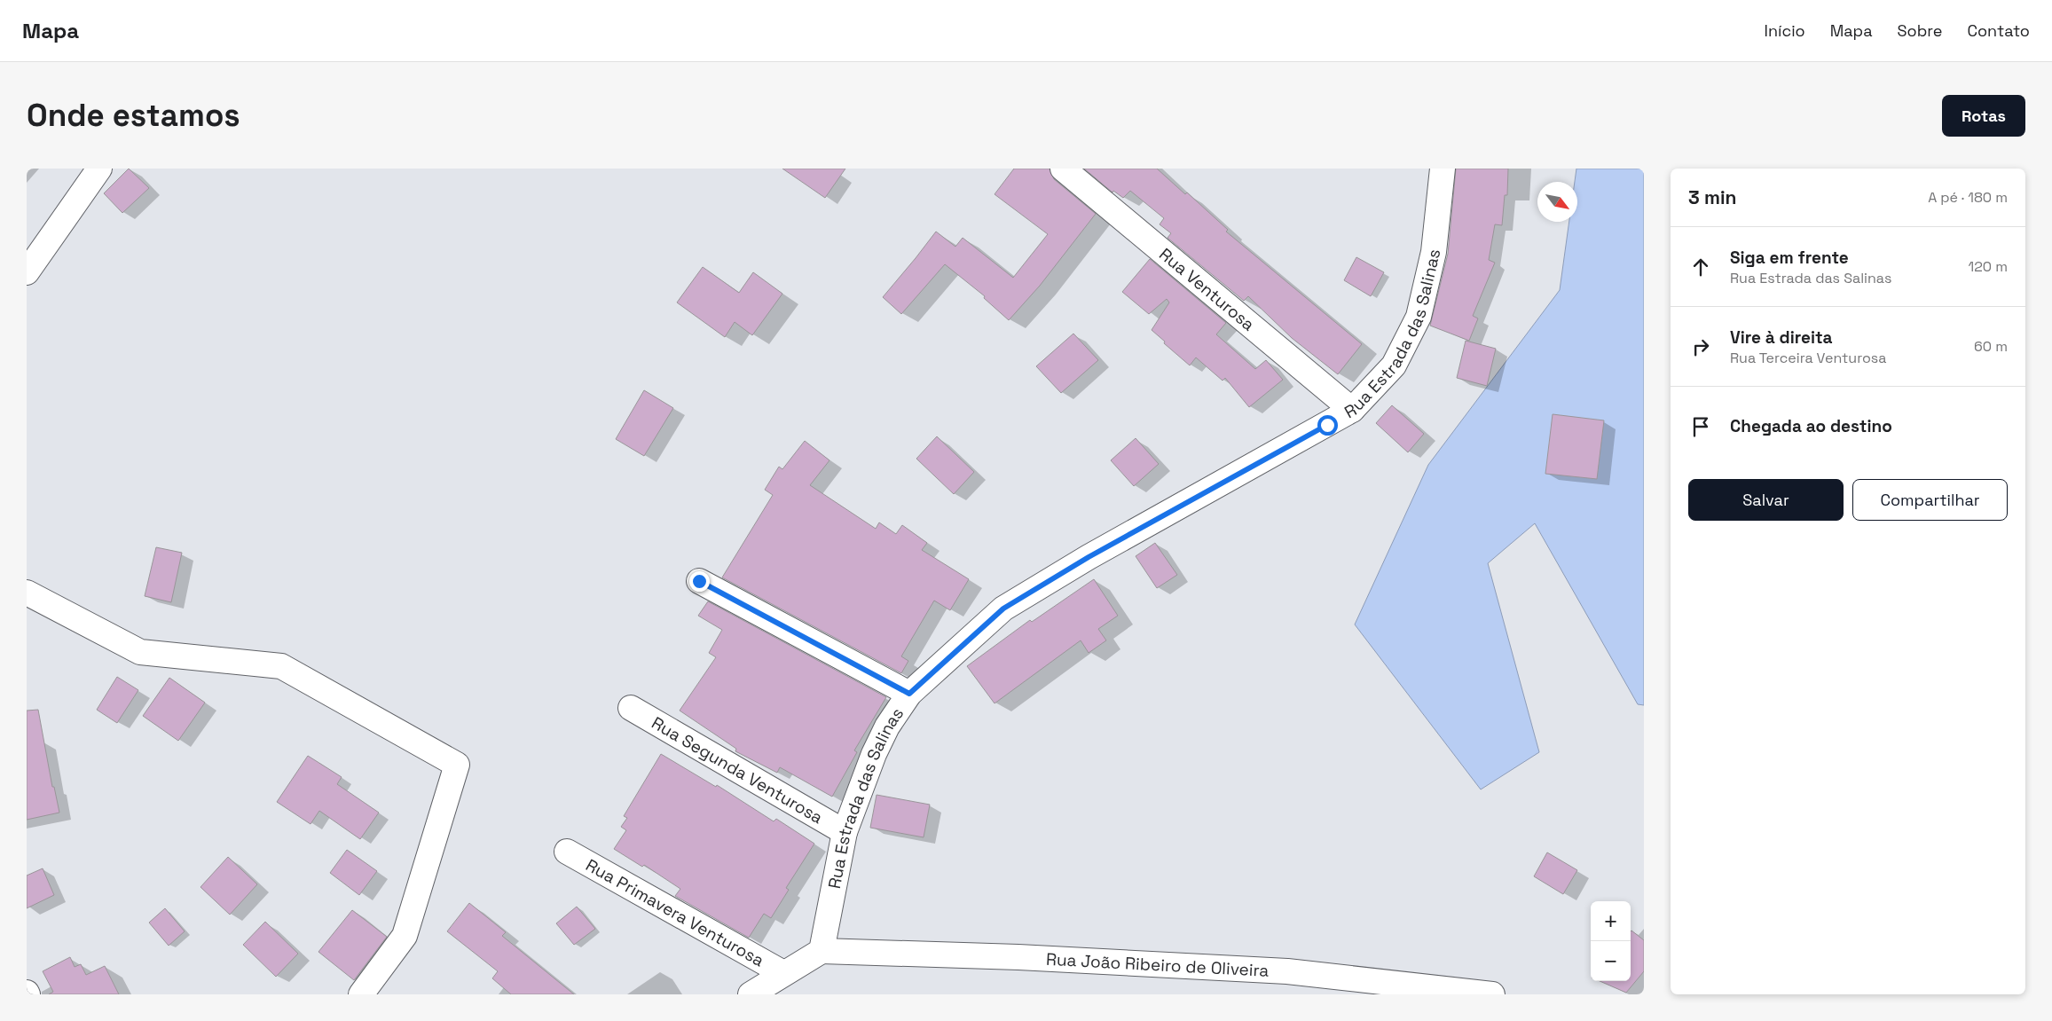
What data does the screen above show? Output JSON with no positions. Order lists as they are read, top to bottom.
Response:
{
  "streets": {
    "street": [
      "Rua Venturosa",
      "Rua Estrada das Salinas",
      "Rua Segunda Venturosa",
      "Rua Primavera Venturosa",
      "Rua João Ribeiro de Oliveira"
    ]
  },
  "crossings": [
    ["Rua Venturosa", "Rua Estrada das Salinas"],
    ["Rua Estrada das Salinas", "Rua Segunda Venturosa"],
    ["Rua Estrada das Salinas", "Rua João Ribeiro de Oliveira"]
  ],
  "north": "bottom right",
  "page": {
    "header": "Mapa",
    "nav": [
      "Início",
      "Mapa",
      "Sobre",
      "Contato"
    ],
    "buttons": [
      "Rotas",
      ["Salvar", "Compartilhar"]
    ],
    "title": "Onde estamos",
    "heading": ["3 min", "A pé · 180 m"],
    "list": [
      ["Siga em frente", "Rua Estrada das Salinas", "120 m"],
      ["Vire à direita", "Rua Terceira Venturosa", "60 m"],
      "Chegada ao destino"
    ],
    "map_buttons": ["+", "−"]
  }
}
